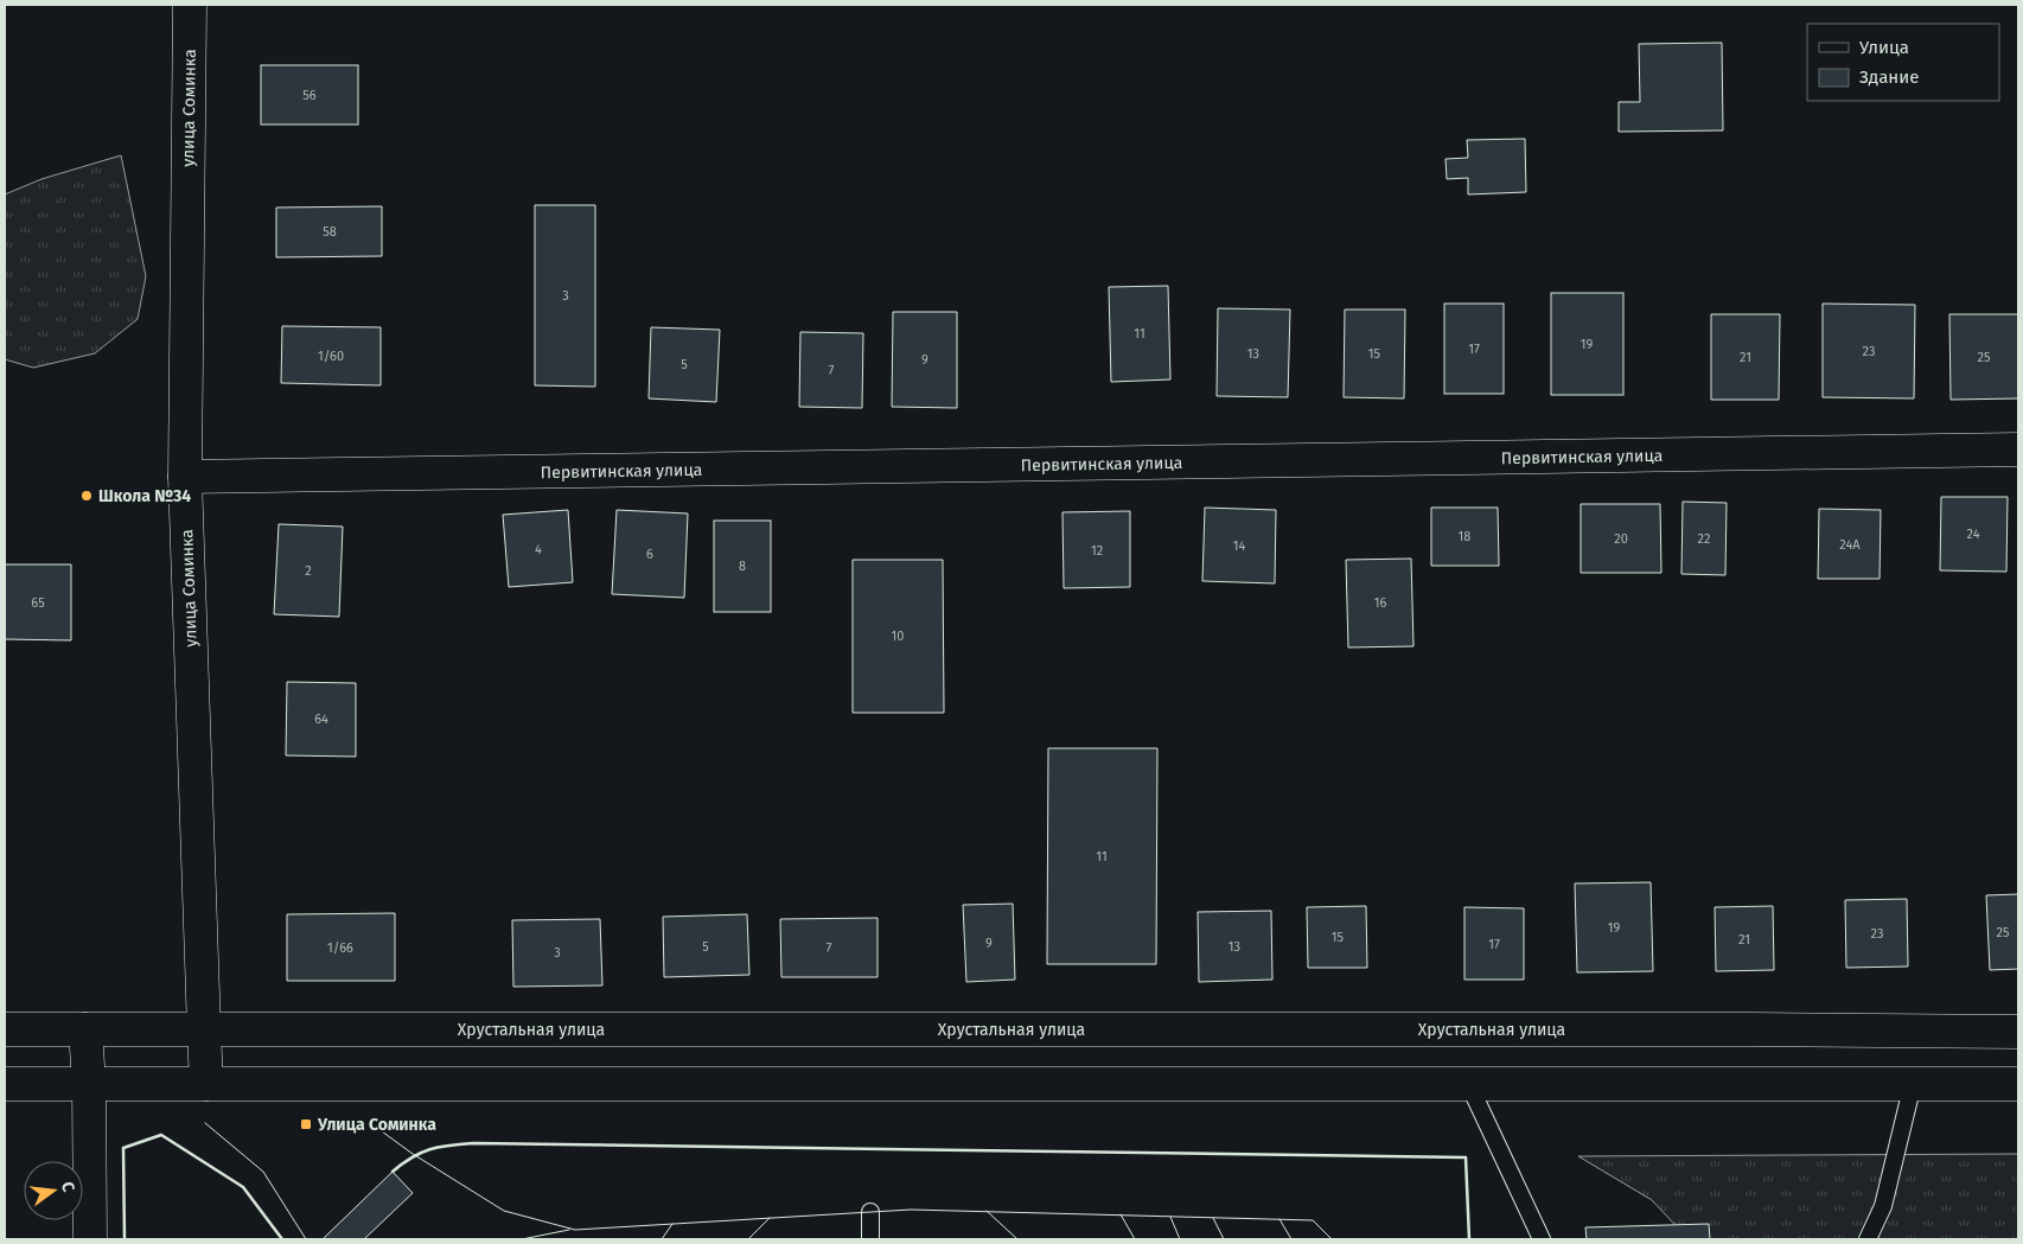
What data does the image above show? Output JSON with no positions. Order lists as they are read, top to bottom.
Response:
{
  "streets": {
    "main road": ["улица Соминка", "Первитинская улица", "Хрустальная улица"]
  },
  "crossings": [
    ["улица Соминка", "Первитинская улица"],
    ["улица Соминка", "Хрустальная улица"]
  ],
  "places": {
    "other": ["Школа №34"],
    "transit": ["Улица Соминка"]
  },
  "house_numbers": [
    "56",
    "58",
    "3",
    "11",
    "19",
    "17",
    "23",
    "13",
    "15",
    "1/60",
    "21",
    "25",
    "9",
    "5",
    "7",
    "24",
    "18",
    "20",
    "22",
    "24А",
    "14",
    "4",
    "12",
    "6",
    "8",
    "2",
    "65",
    "16",
    "10",
    "64",
    "11",
    "19",
    "25",
    "23",
    "15",
    "21",
    "9",
    "17",
    "5",
    "13",
    "1/66",
    "7",
    "3"
  ],
  "legend": ["Улица", "Здание"],
  "north": "right"
}
